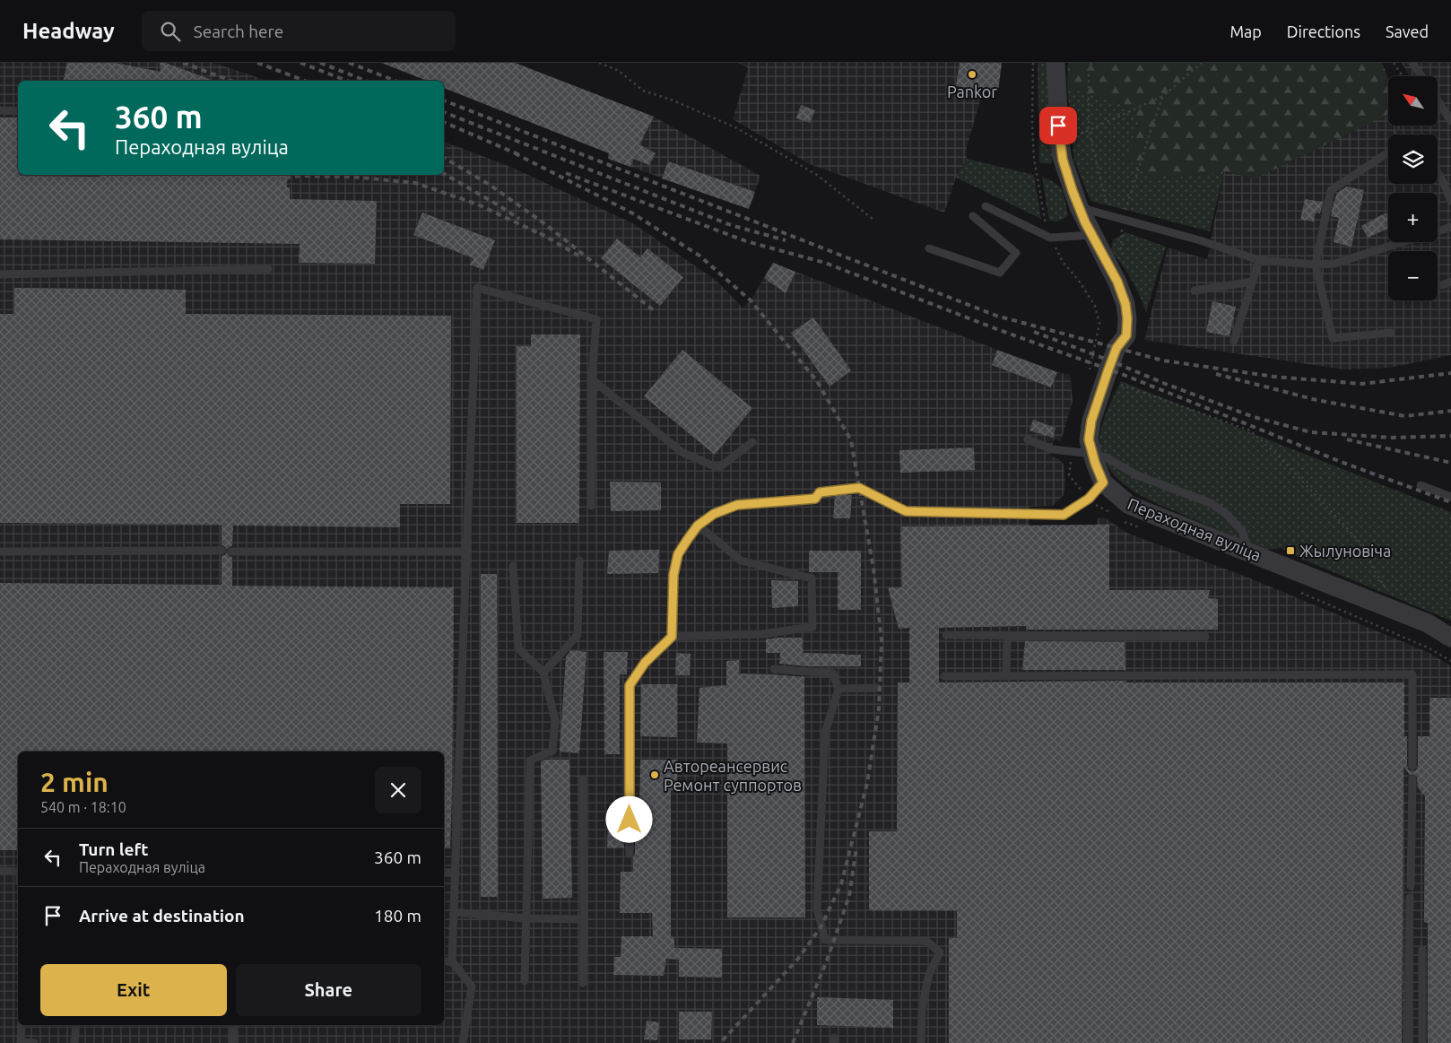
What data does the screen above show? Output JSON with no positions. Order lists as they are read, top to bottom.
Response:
{
  "streets": {
    "street": ["Пераходная вуліца"]
  },
  "places": {
    "other": ["Pankor", "Автореансервис Ремонт суппортов"],
    "transit": ["Жылуновіча"]
  },
  "north": "top left",
  "page": {
    "header": "Headway",
    "search": "Search here",
    "nav": ["Map", "Directions", "Saved"],
    "map_buttons": ["+", "−"],
    "turn": ["360 m", "Пераходная вуліца"],
    "heading": ["2 min", "540 m · 18:10"],
    "list": [
      {
        "name": "Turn left",
        "note": "Пераходная вуліца",
        "value": "360 m"
      },
      {
        "name": "Arrive at destination",
        "value": "180 m"
      }
    ],
    "buttons": ["Exit", "Share"]
  }
}
